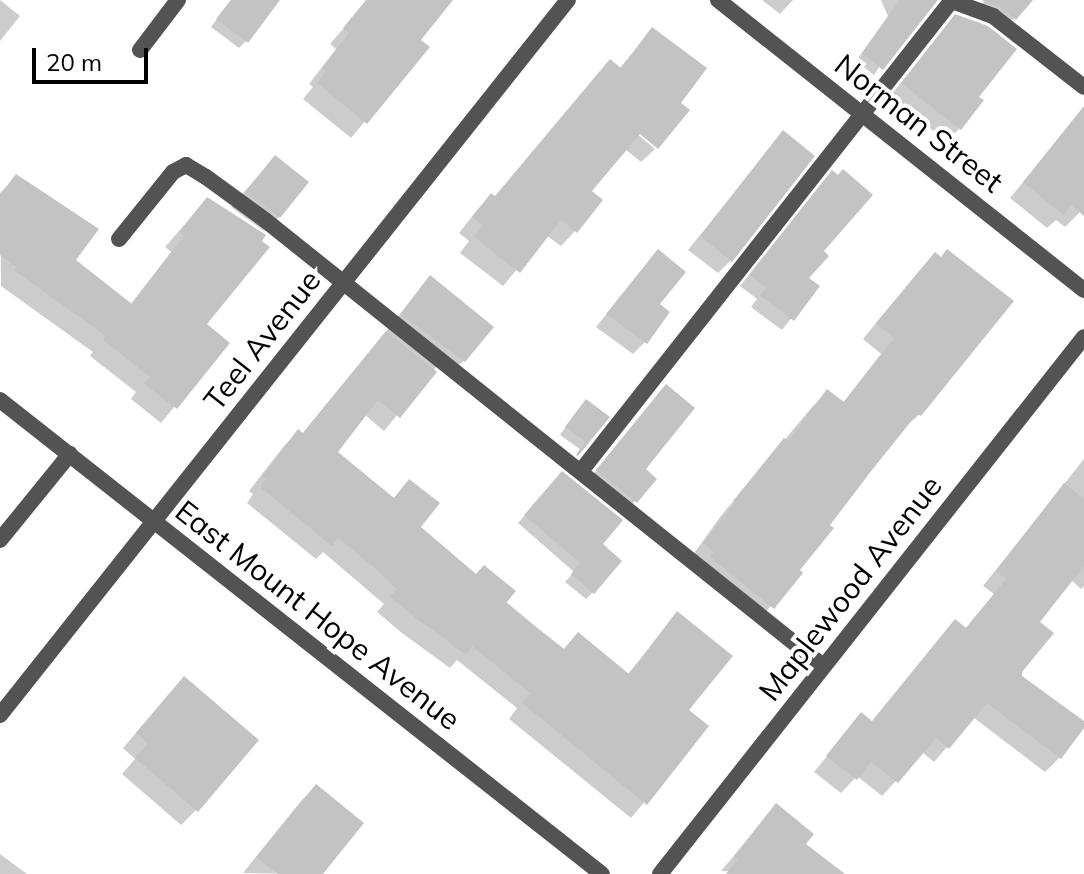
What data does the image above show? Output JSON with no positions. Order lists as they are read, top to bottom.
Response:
{
  "streets": {
    "street": [
      "Norman Street",
      "Teel Avenue",
      "Maplewood Avenue",
      "East Mount Hope Avenue"
    ]
  },
  "crossings": [
    ["Teel Avenue", "East Mount Hope Avenue"]
  ],
  "scale_bar": "20 m"
}
